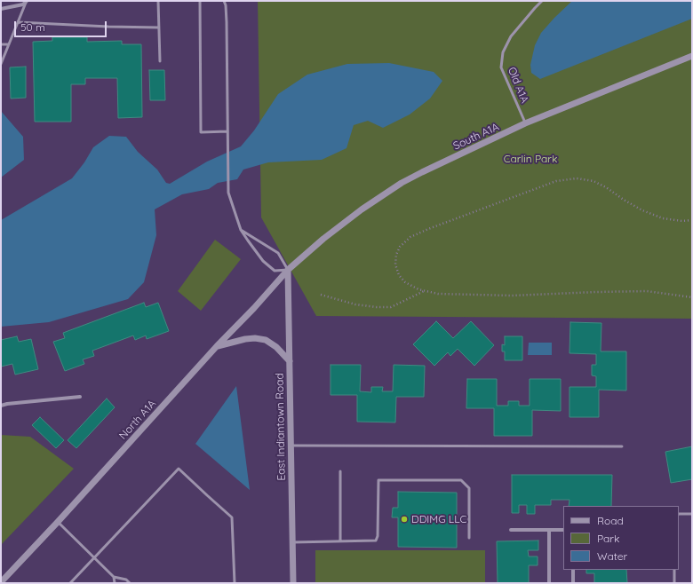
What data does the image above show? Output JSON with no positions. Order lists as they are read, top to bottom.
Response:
{
  "streets": {
    "street": ["South A1A", "North A1A", "East Indiantown Road"],
    "lane": ["Old A1A"]
  },
  "crossings": [
    ["Old A1A", "South A1A"],
    ["South A1A", "North A1A"],
    ["South A1A", "East Indiantown Road"],
    ["North A1A", "East Indiantown Road"]
  ],
  "parks": ["Carlin Park"],
  "places": ["DDIMG LLC"],
  "legend": ["Road", "Park", "Water"],
  "scale_bar": "50 m"
}
